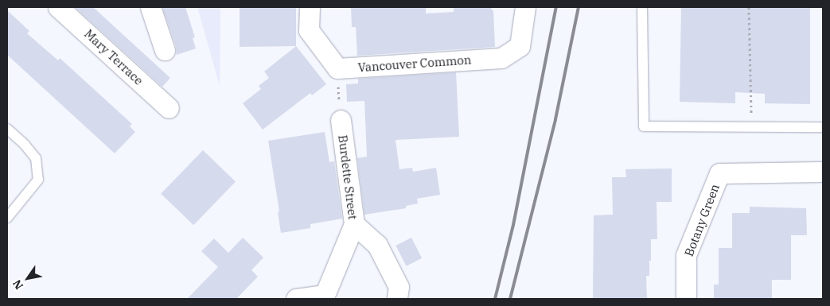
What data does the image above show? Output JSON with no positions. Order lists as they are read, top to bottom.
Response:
{
  "streets": {
    "street": [
      "Mary Terrace",
      "Vancouver Common",
      "Burdette Street",
      "Botany Green"
    ]
  },
  "north": "bottom left"
}
